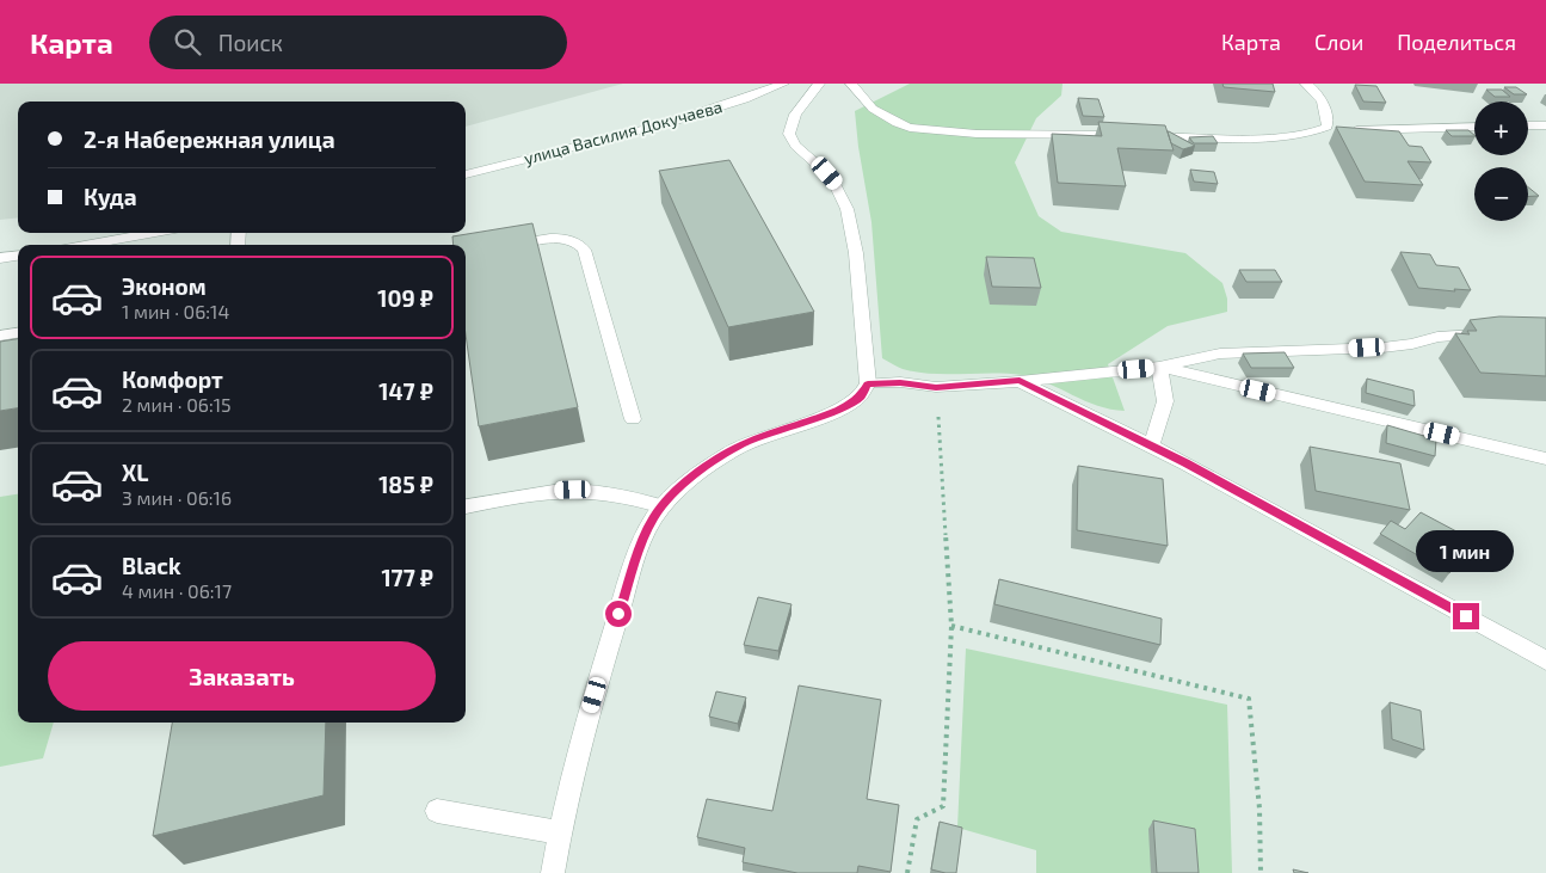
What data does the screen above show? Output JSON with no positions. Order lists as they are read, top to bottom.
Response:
{
  "streets": {
    "street": ["улица Василия Докучаева"]
  },
  "page": {
    "header": "Карта",
    "search": "Поиск",
    "nav": ["Карта", "Слои", "Поделиться"],
    "map_buttons": ["+", "−"],
    "banner": ["2-я Набережная улица", "Куда"],
    "list": [
      {
        "name": "Эконом",
        "note": "1 мин · 06:14",
        "value": "109 ₽"
      },
      {
        "name": "Комфорт",
        "note": "2 мин · 06:15",
        "value": "147 ₽"
      },
      {
        "name": "XL",
        "note": "3 мин · 06:16",
        "value": "185 ₽"
      },
      {
        "name": "Black",
        "note": "4 мин · 06:17",
        "value": "177 ₽"
      }
    ],
    "bubble": "1 мин",
    "buttons": "Заказать"
  }
}
